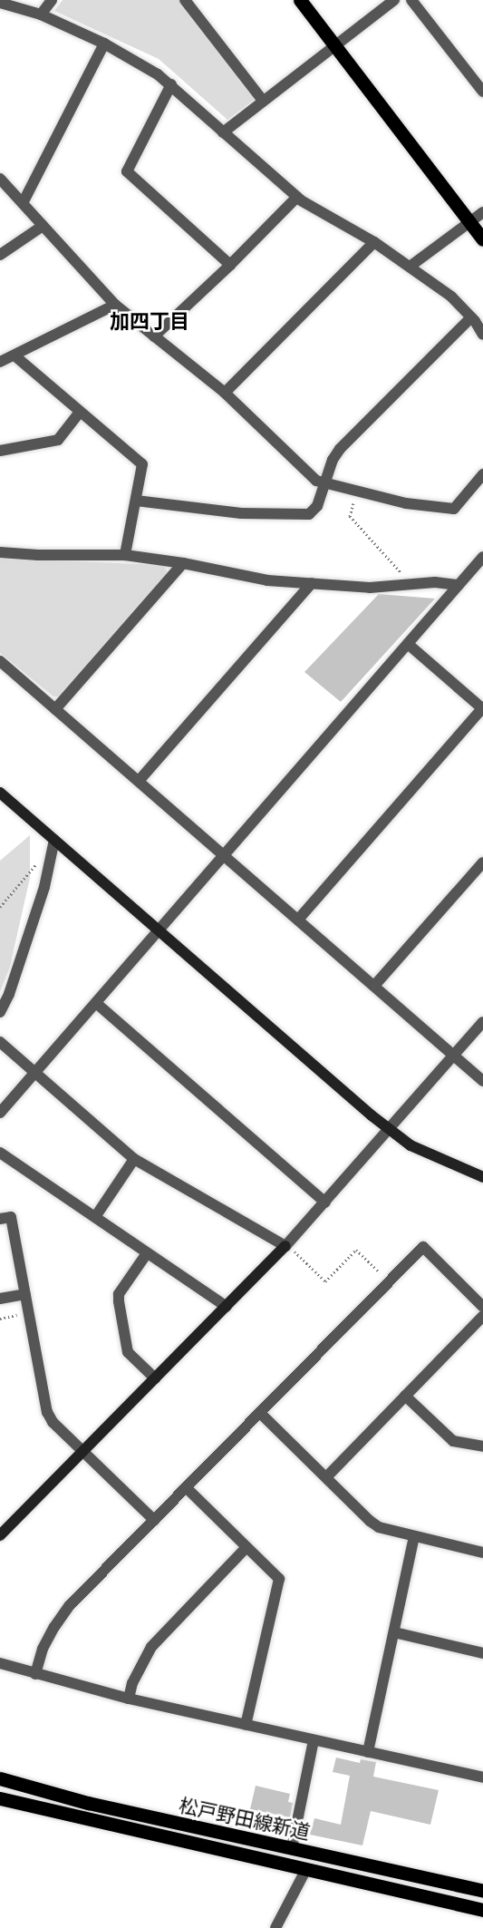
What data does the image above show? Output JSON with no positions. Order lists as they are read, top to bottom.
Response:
{
  "streets": {
    "main road": ["松戸野田線新道"]
  },
  "districts": ["加四丁目"]
}
